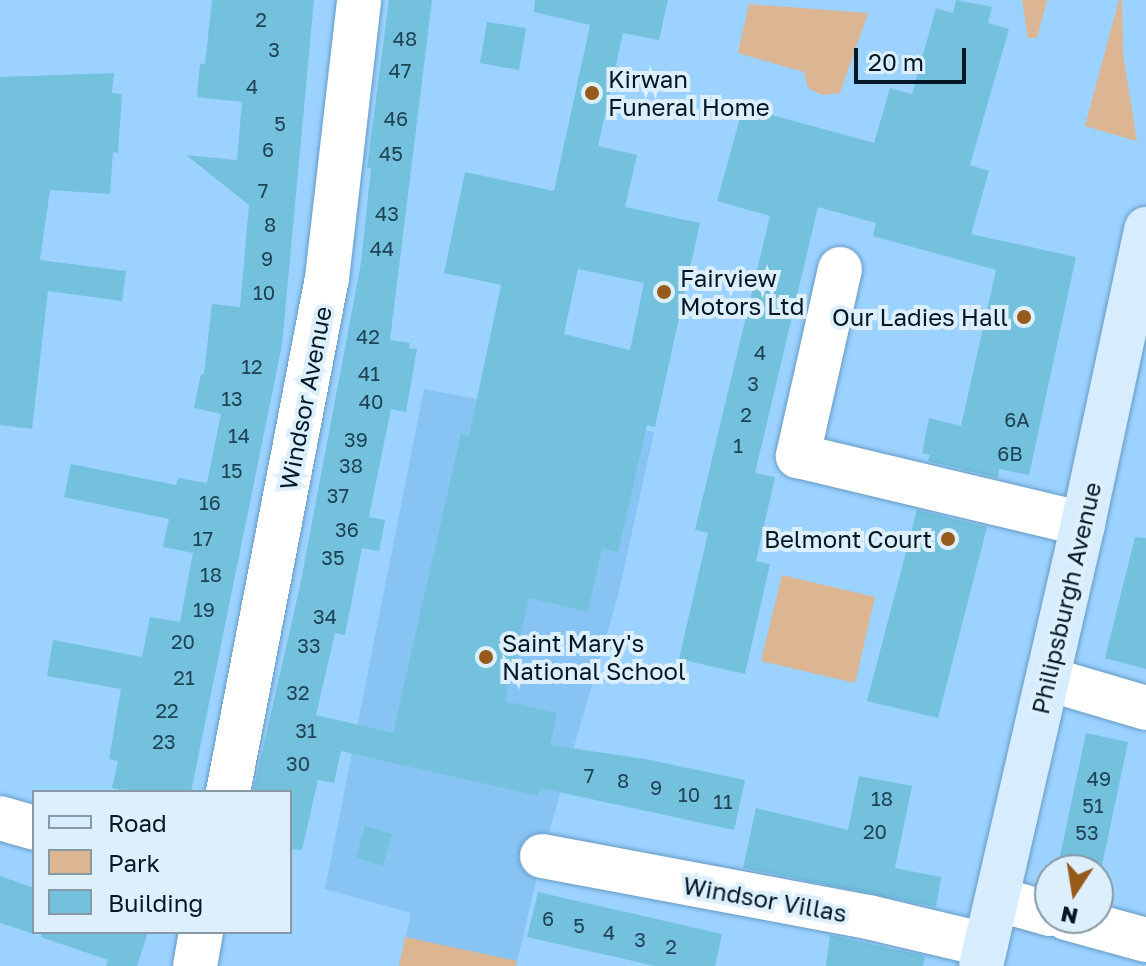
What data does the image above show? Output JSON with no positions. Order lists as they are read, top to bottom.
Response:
{
  "streets": {
    "street": ["Windsor Avenue", "Philipsburgh Avenue", "Windsor Villas"]
  },
  "crossings": [
    ["Philipsburgh Avenue", "Windsor Villas"]
  ],
  "places": [
    "Kirwan Funeral Home",
    "Fairview Motors Ltd",
    "Our Ladies Hall",
    "Belmont Court",
    "Saint Mary's National School"
  ],
  "house_numbers": [
    "2",
    "48",
    "3",
    "47",
    "4",
    "46",
    "5",
    "6",
    "45",
    "7",
    "43",
    "8",
    "44",
    "9",
    "10",
    "42",
    "4",
    "12",
    "41",
    "3",
    "13",
    "40",
    "2",
    "6A",
    "14",
    "39",
    "1",
    "6B",
    "38",
    "15",
    "37",
    "16",
    "36",
    "17",
    "35",
    "18",
    "19",
    "34",
    "20",
    "33",
    "21",
    "32",
    "22",
    "31",
    "23",
    "30",
    "7",
    "49",
    "8",
    "9",
    "10",
    "18",
    "11",
    "51",
    "20",
    "53",
    "6",
    "5",
    "4",
    "3",
    "2"
  ],
  "legend": ["Road", "Park", "Building"],
  "scale_bar": "20 m",
  "north": "bottom"
}
